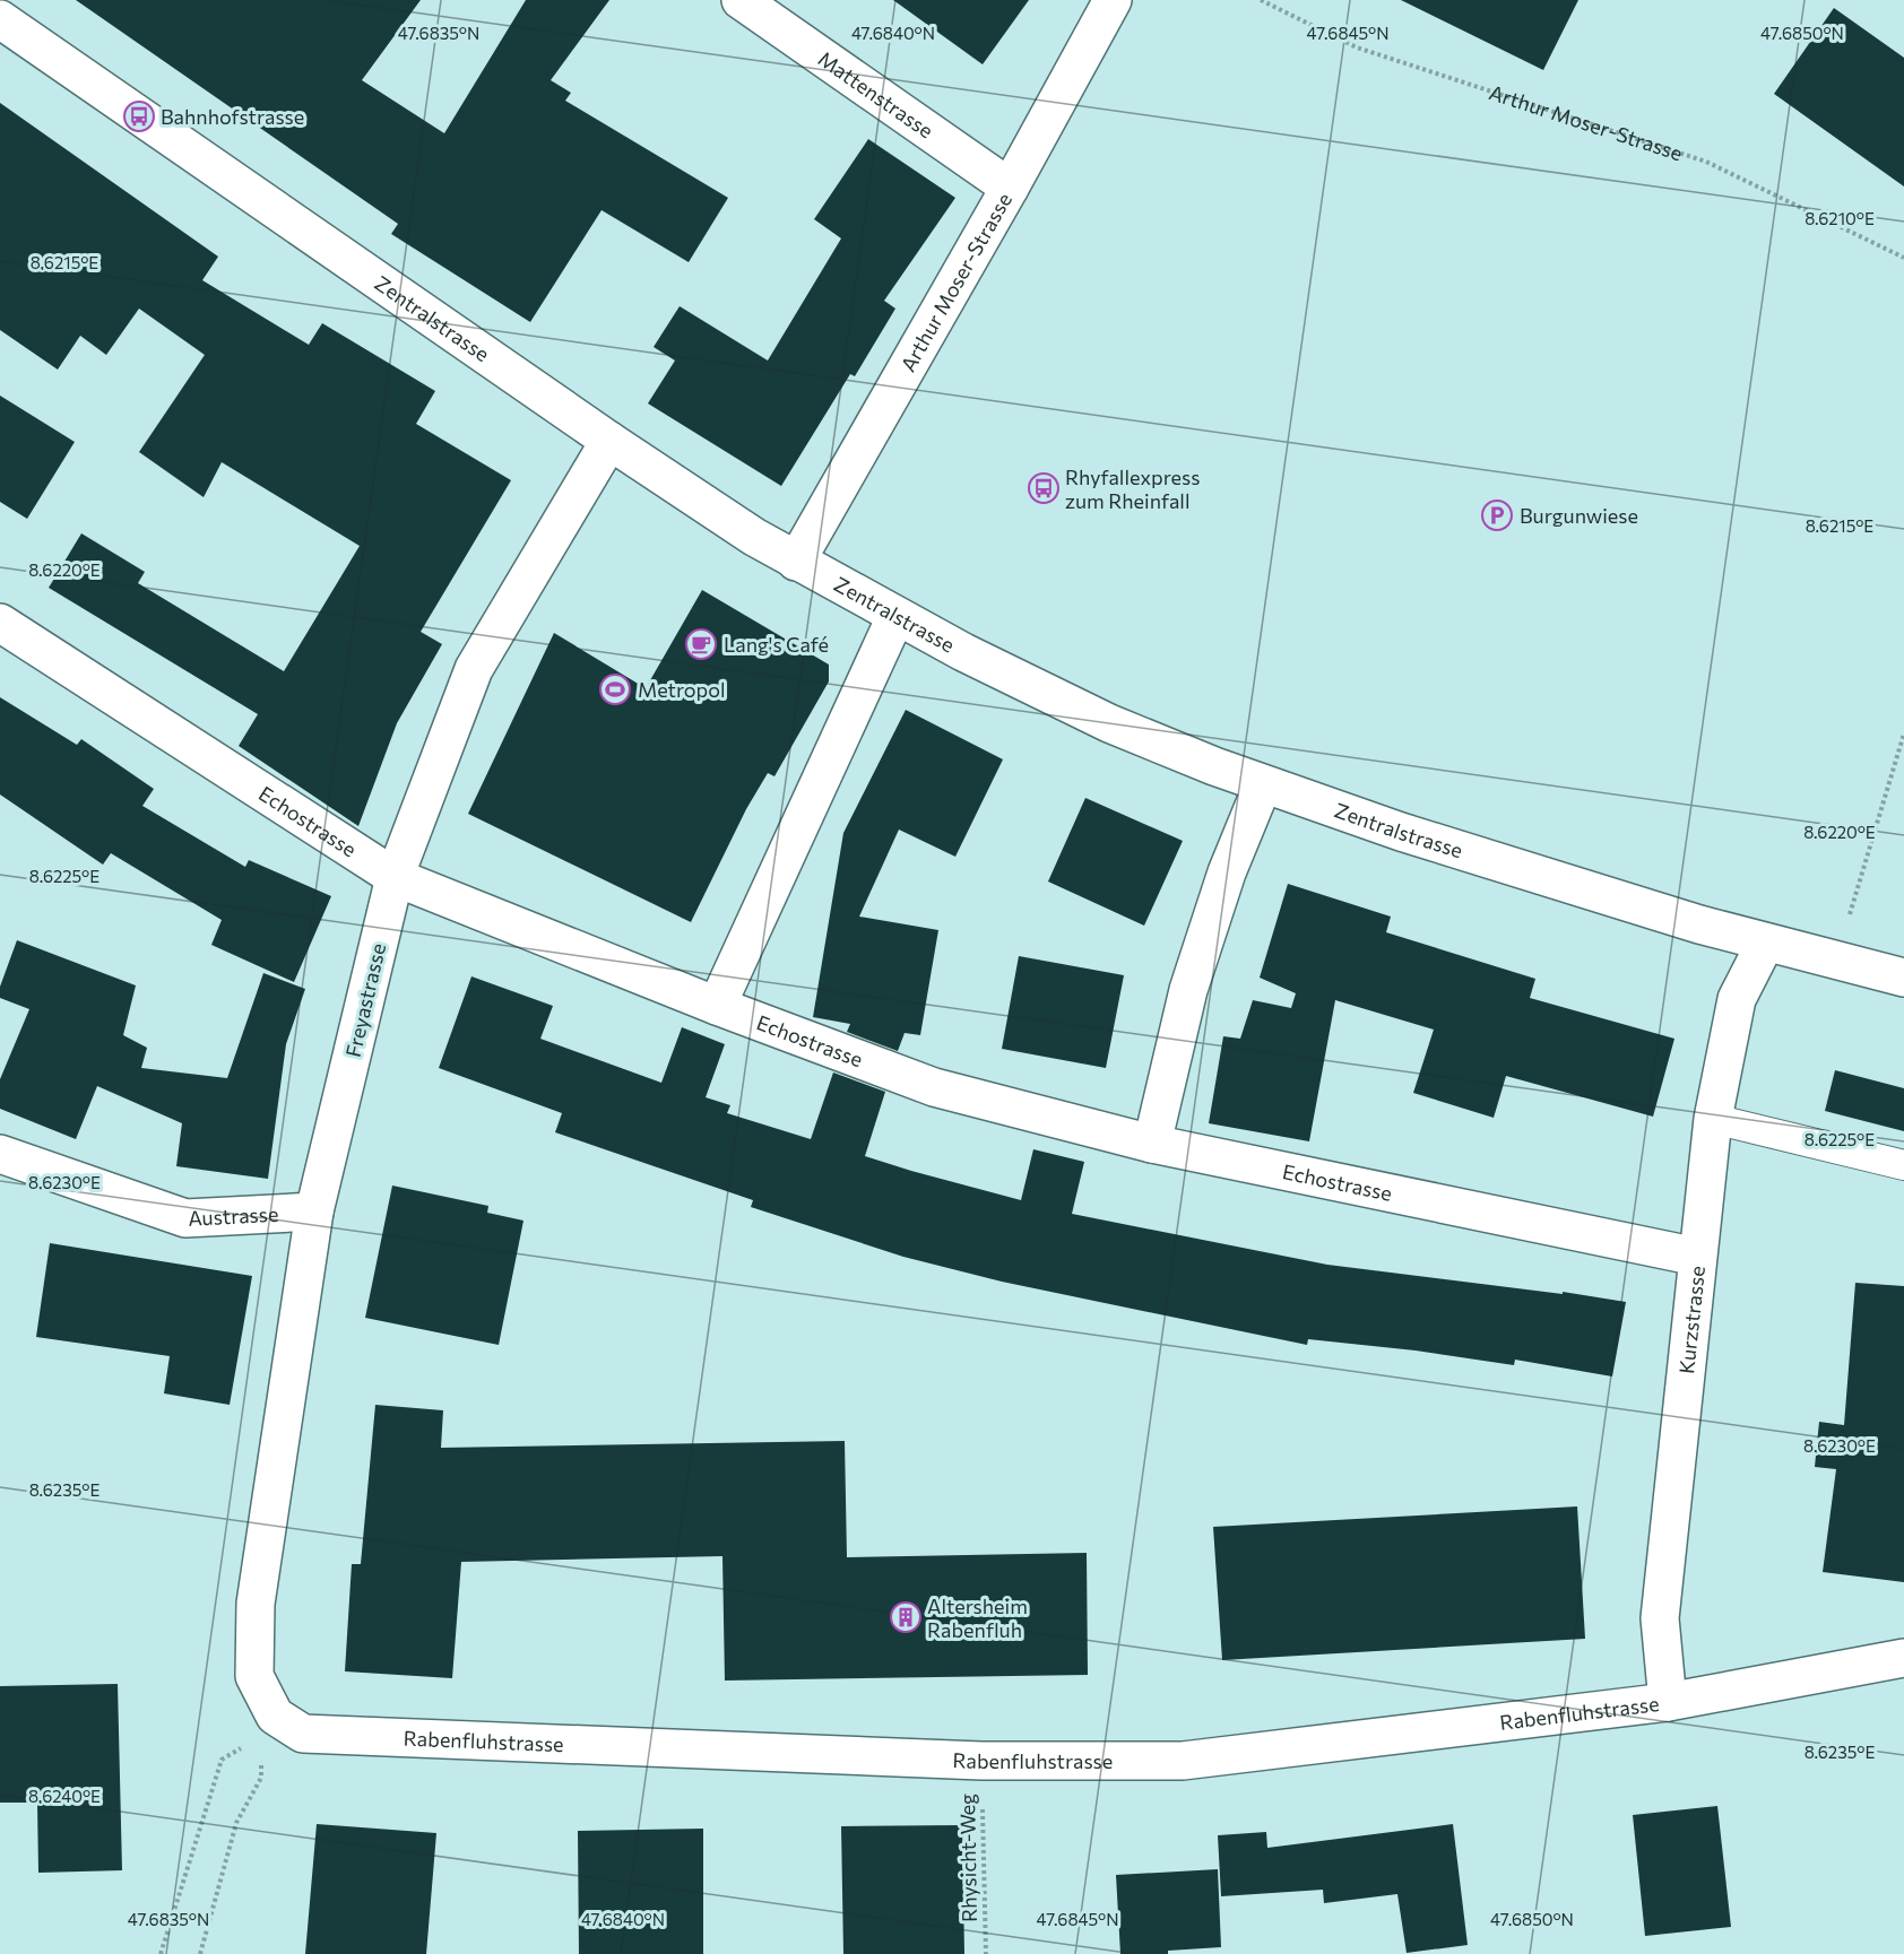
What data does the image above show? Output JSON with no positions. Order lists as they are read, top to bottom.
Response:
{
  "streets": {
    "street": [
      "Mattenstrasse",
      "Arthur Moser-Strasse",
      "Zentralstrasse",
      "Echostrasse",
      "Freyastrasse",
      "Austrasse",
      "Kurzstrasse",
      "Rabenfluhstrasse"
    ],
    "path": ["Rhysicht-Weg"]
  },
  "crossings": [
    ["Mattenstrasse", "Arthur Moser-Strasse"],
    ["Arthur Moser-Strasse", "Zentralstrasse"],
    ["Zentralstrasse", "Freyastrasse"],
    ["Zentralstrasse", "Kurzstrasse"],
    ["Echostrasse", "Freyastrasse"],
    ["Echostrasse", "Kurzstrasse"],
    ["Freyastrasse", "Austrasse"],
    ["Freyastrasse", "Rabenfluhstrasse"],
    ["Kurzstrasse", "Rabenfluhstrasse"],
    ["Rabenfluhstrasse", "Rhysicht-Weg"]
  ],
  "places": {
    "bus stop": ["Bahnhofstrasse", "Rhyfallexpress zum Rheinfall"],
    "parking": ["Burgunwiese"],
    "cafe": ["Lang's Café"],
    "sports": ["Metropol"],
    "building": ["Altersheim Rabenfluh"]
  },
  "coordinates": [
    "47.6835°N",
    "47.6840°N",
    "47.6845°N",
    "47.6850°N",
    "8.6210°E",
    "8.6215°E",
    "8.6220°E",
    "8.6225°E",
    "8.6230°E",
    "8.6235°E",
    "8.6240°E"
  ]
}
